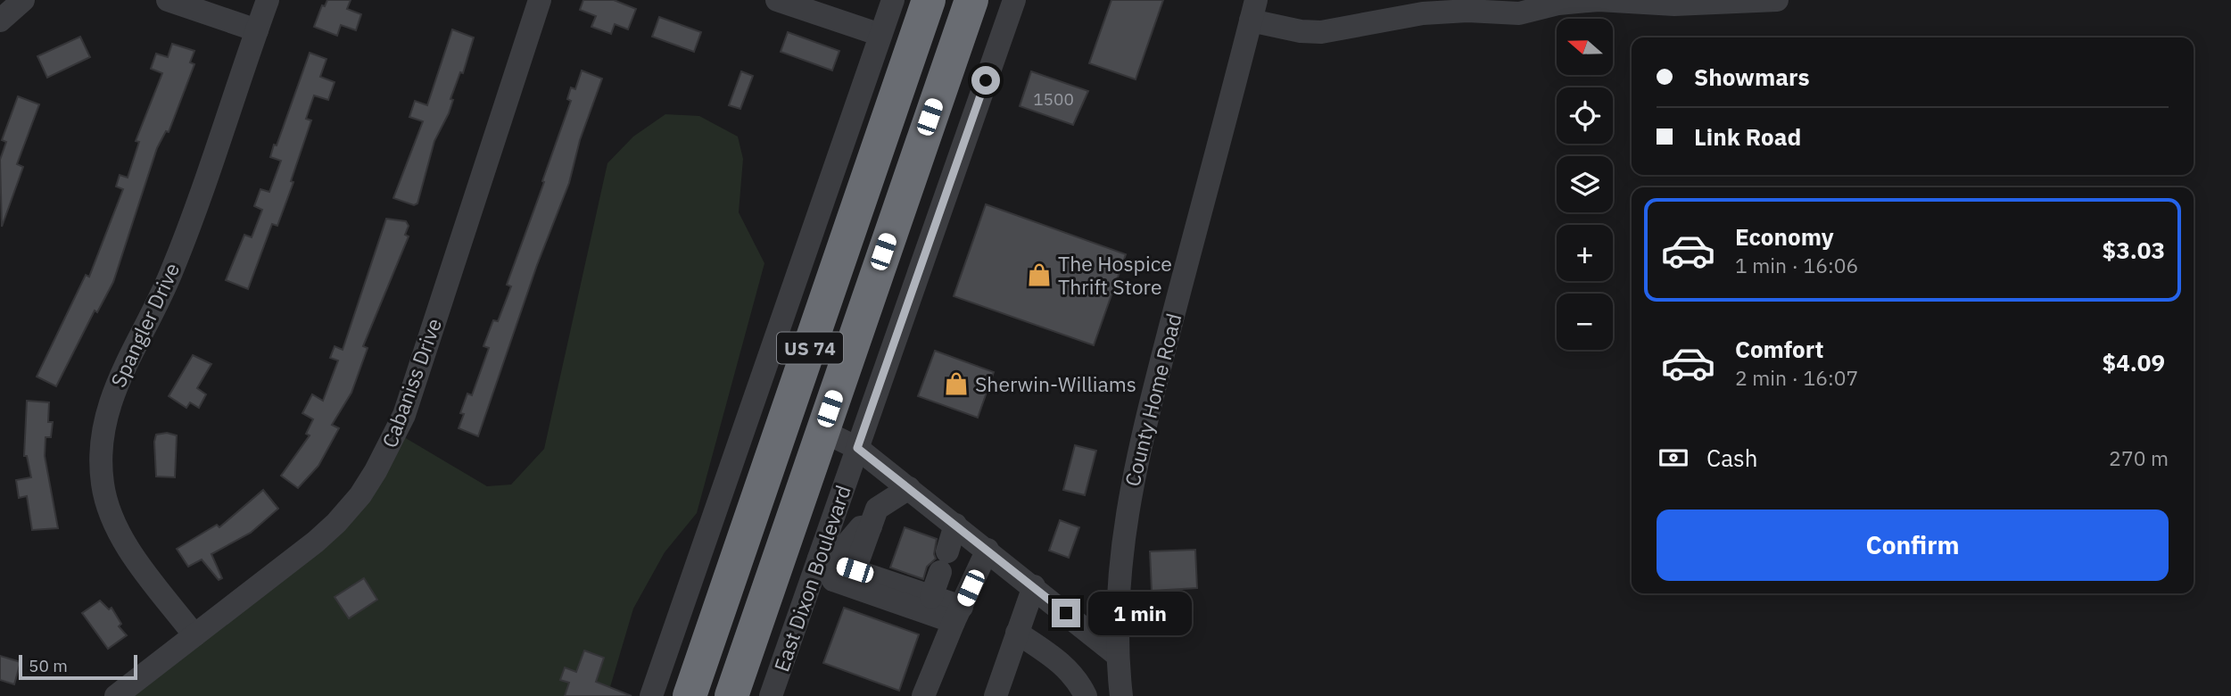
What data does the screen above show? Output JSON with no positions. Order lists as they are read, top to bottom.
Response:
{
  "streets": {
    "highway": ["US 74", "East Dixon Boulevard"],
    "street": ["Spangler Drive", "Cabaniss Drive", "County Home Road"]
  },
  "crossings": [
    ["Spangler Drive", "Cabaniss Drive"]
  ],
  "places": {
    "shop": ["The Hospice Thrift Store", "Sherwin-Williams"]
  },
  "house_numbers": ["1500"],
  "scale_bar": "50 m",
  "north": "left",
  "page": {
    "map_buttons": ["+", "−"],
    "banner": ["Showmars", "Link Road"],
    "list": [
      {
        "name": "Economy",
        "note": "1 min · 16:06",
        "value": "$3.03"
      },
      {
        "name": "Comfort",
        "note": "2 min · 16:07",
        "value": "$4.09"
      }
    ],
    "pay": ["Cash", "270 m"],
    "buttons": "Confirm",
    "bubble": "1 min",
    "scale": "50 m"
  }
}
